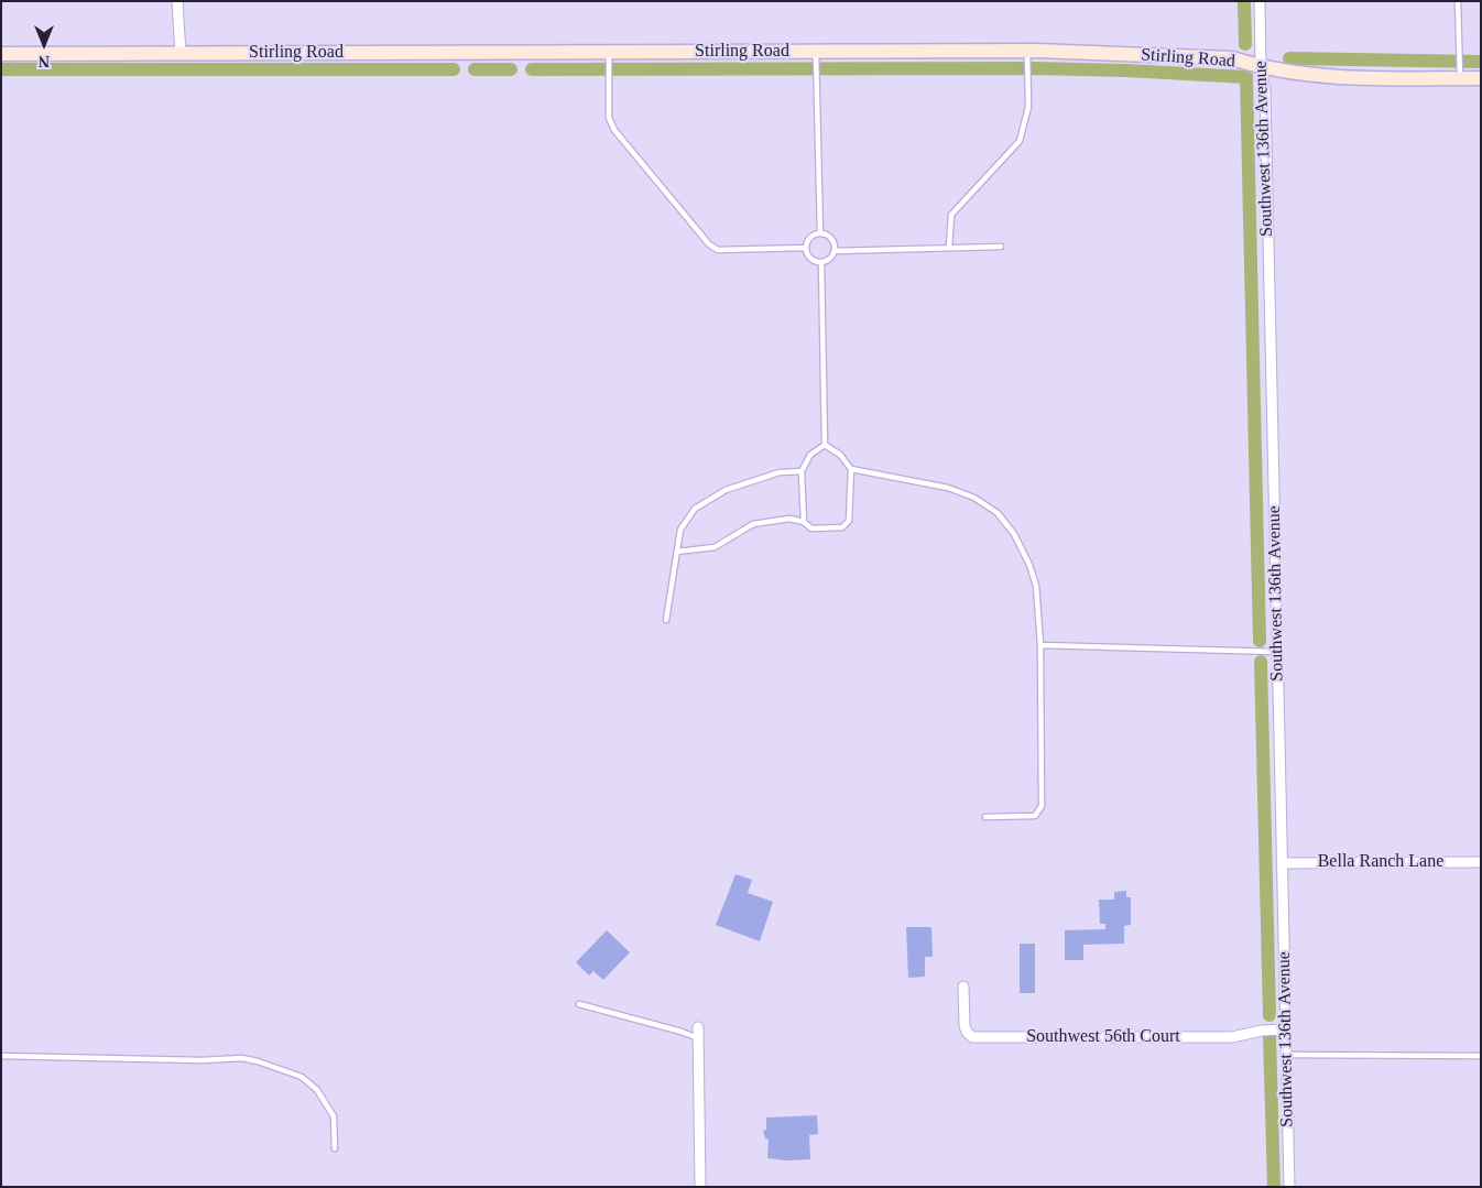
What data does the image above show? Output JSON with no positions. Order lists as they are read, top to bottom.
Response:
{
  "streets": {
    "street": [
      "Stirling Road",
      "Southwest 136th Avenue",
      "Bella Ranch Lane",
      "Southwest 56th Court"
    ]
  },
  "crossings": [
    ["Stirling Road", "Southwest 136th Avenue"],
    ["Southwest 136th Avenue", "Bella Ranch Lane"],
    ["Southwest 136th Avenue", "Southwest 56th Court"]
  ],
  "north": "bottom"
}
